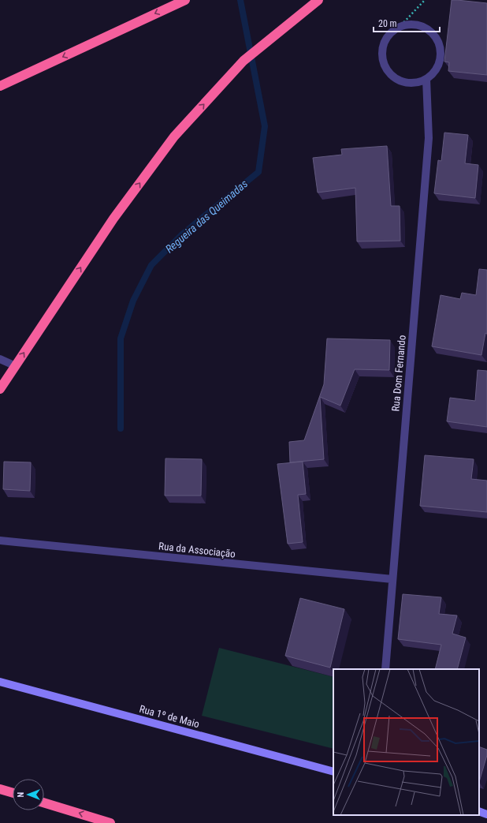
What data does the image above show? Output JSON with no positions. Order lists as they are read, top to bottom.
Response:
{
  "streets": {
    "street": ["Rua Dom Fernando", "Rua da Associação", "Rua 1º de Maio"]
  },
  "crossings": [
    ["Rua Dom Fernando", "Rua da Associação"]
  ],
  "water": ["Regueira das Queimadas"],
  "scale_bar": "20 m",
  "north": "left"
}
